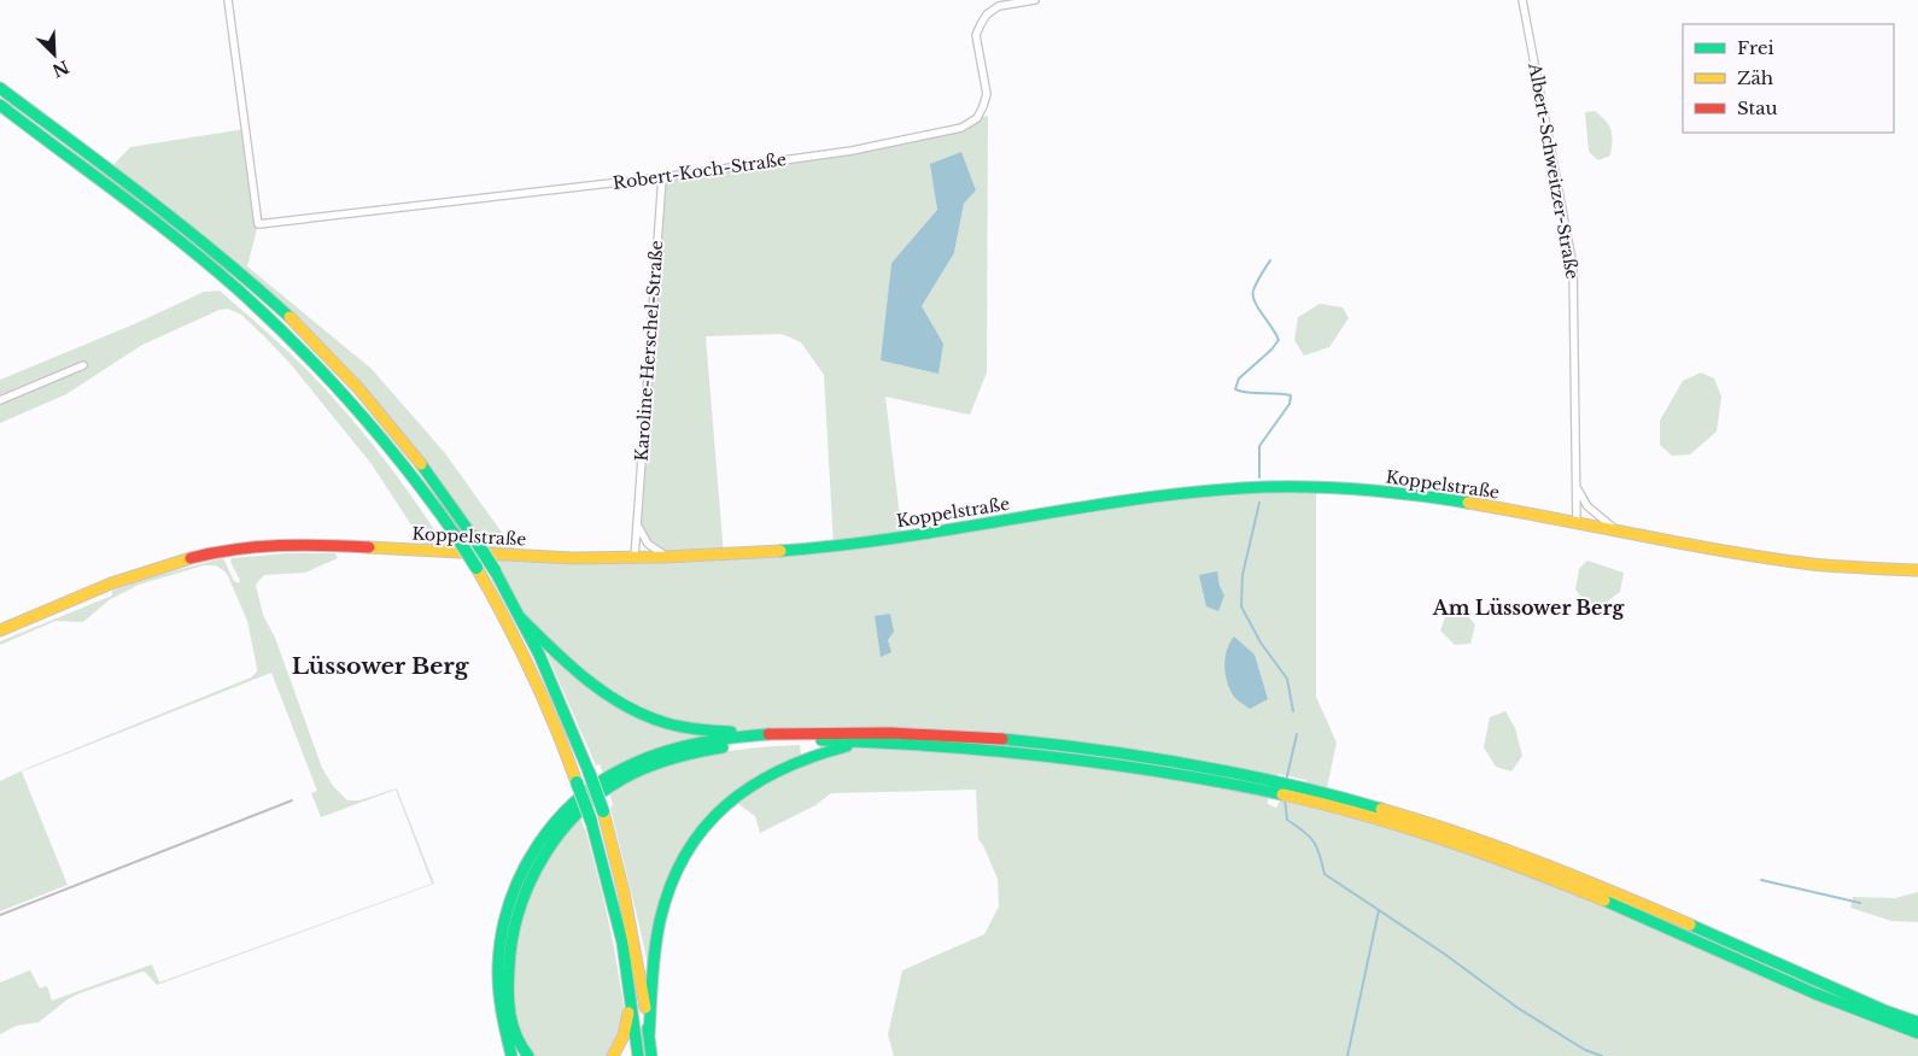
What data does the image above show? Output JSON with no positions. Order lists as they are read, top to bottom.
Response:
{
  "streets": {
    "main road": ["Koppelstraße"],
    "street": ["Robert-Koch-Straße", "Albert-Schweitzer-Straße", "Karoline-Herschel-Straße"]
  },
  "crossings": [
    ["Robert-Koch-Straße", "Karoline-Herschel-Straße"],
    ["Albert-Schweitzer-Straße", "Koppelstraße"],
    ["Karoline-Herschel-Straße", "Koppelstraße"]
  ],
  "districts": ["Am Lüssower Berg", "Lüssower Berg"],
  "legend": ["Frei", "Zäh", "Stau"],
  "north": "bottom right"
}
